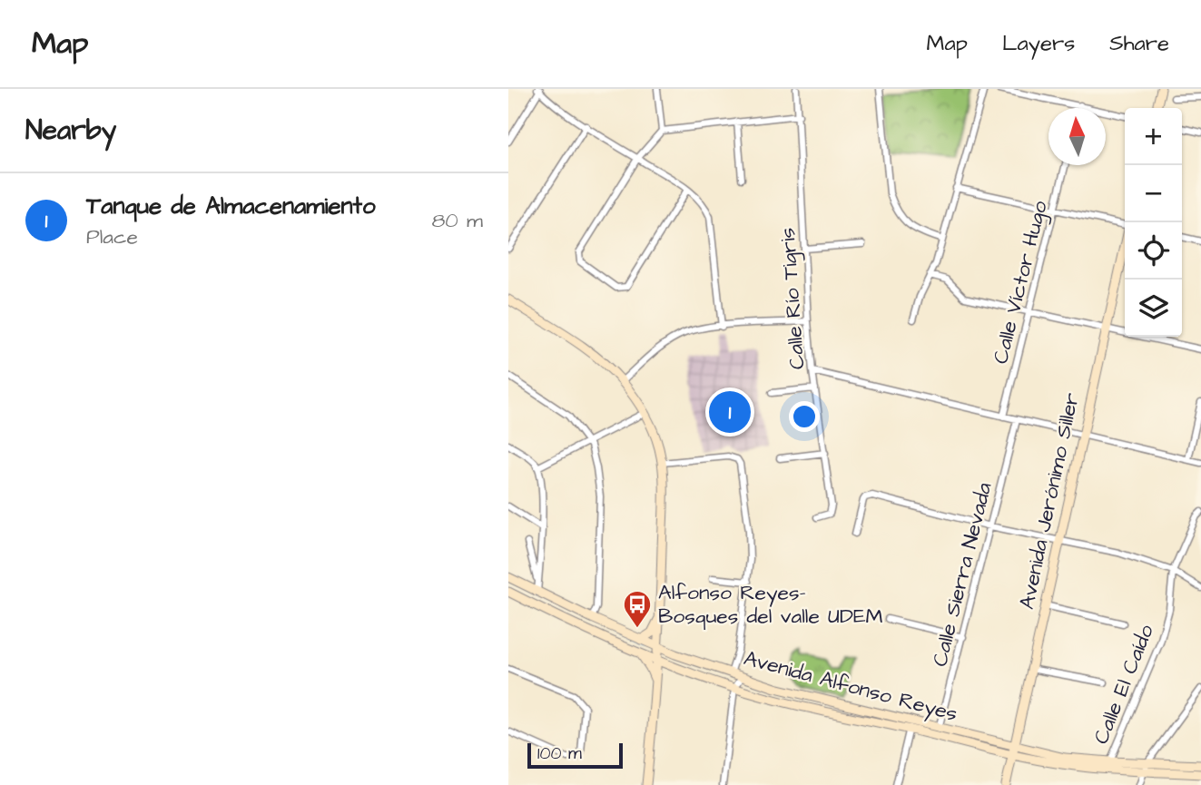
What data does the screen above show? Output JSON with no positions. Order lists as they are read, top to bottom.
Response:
{
  "streets": {
    "main road": ["Avenida Jerónimo Siller", "Avenida Alfonso Reyes"],
    "street": [
      "Calle Víctor Hugo",
      "Calle Río Tigris",
      "Calle Sierra Nevada",
      "Calle El Caído"
    ]
  },
  "crossings": [
    ["Avenida Jerónimo Siller", "Avenida Alfonso Reyes"],
    ["Calle Sierra Nevada", "Avenida Alfonso Reyes"],
    ["Calle El Caído", "Avenida Alfonso Reyes"]
  ],
  "places": {
    "bus stop": ["Alfonso Reyes- Bosques del valle UDEM"]
  },
  "scale_bar": "100 m",
  "north": "top",
  "page": {
    "header": "Map",
    "nav": ["Map", "Layers", "Share"],
    "heading": "Nearby",
    "map_buttons": ["+", "−"],
    "list": [
      {
        "mark": "1",
        "name": "Tanque de Almacenamiento",
        "note": "Place",
        "value": "80 m"
      }
    ],
    "pins": "1",
    "scale": "100 m"
  }
}
